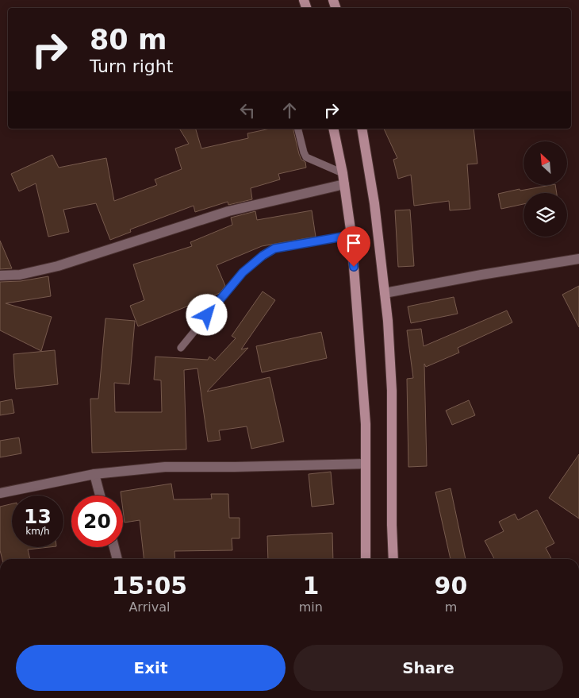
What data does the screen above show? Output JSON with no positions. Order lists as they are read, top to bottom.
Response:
{
  "north": "top left",
  "page": {
    "turn": ["80 m", "Turn right"],
    "speed": "13 km/h",
    "limit": "20",
    "eta": [
      "15:05",
      "Arrival",
      "1",
      "min",
      "90",
      "m"
    ],
    "buttons": ["Exit", "Share"]
  }
}
